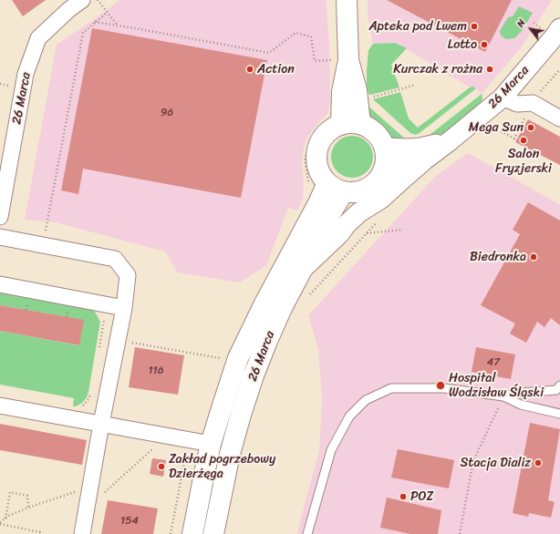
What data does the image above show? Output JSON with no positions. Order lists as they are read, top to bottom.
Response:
{
  "streets": {
    "main road": ["26 Marca"]
  },
  "places": [
    "Apteka pod Lwem",
    "Lotto",
    "Action",
    "Kurczak z rożna",
    "Mega Sun",
    "Salon Fryzjerski",
    "Biedronka",
    "Hospital Wodzisław Śląski",
    "Stacja Dializ",
    "Zakład pogrzebowy Dzierżęga",
    "POZ"
  ],
  "house_numbers": [
    "96",
    "47",
    "116",
    "154"
  ],
  "north": "top left"
}
